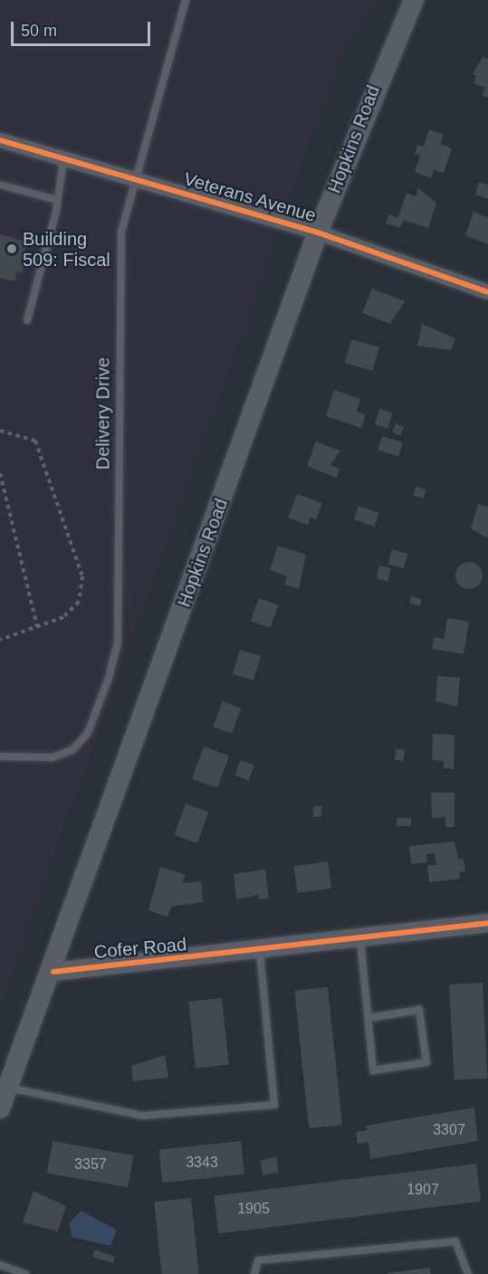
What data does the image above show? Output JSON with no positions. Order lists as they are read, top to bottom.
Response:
{
  "streets": {
    "main road": ["Hopkins Road"],
    "street": ["Veterans Avenue", "Cofer Road"],
    "lane": ["Delivery Drive"]
  },
  "crossings": [
    ["Hopkins Road", "Veterans Avenue"],
    ["Hopkins Road", "Cofer Road"],
    ["Veterans Avenue", "Delivery Drive"]
  ],
  "places": ["Building 509: Fiscal"],
  "house_numbers": [
    "3307",
    "3343",
    "3357",
    "1907",
    "1905"
  ],
  "scale_bar": "50 m"
}
